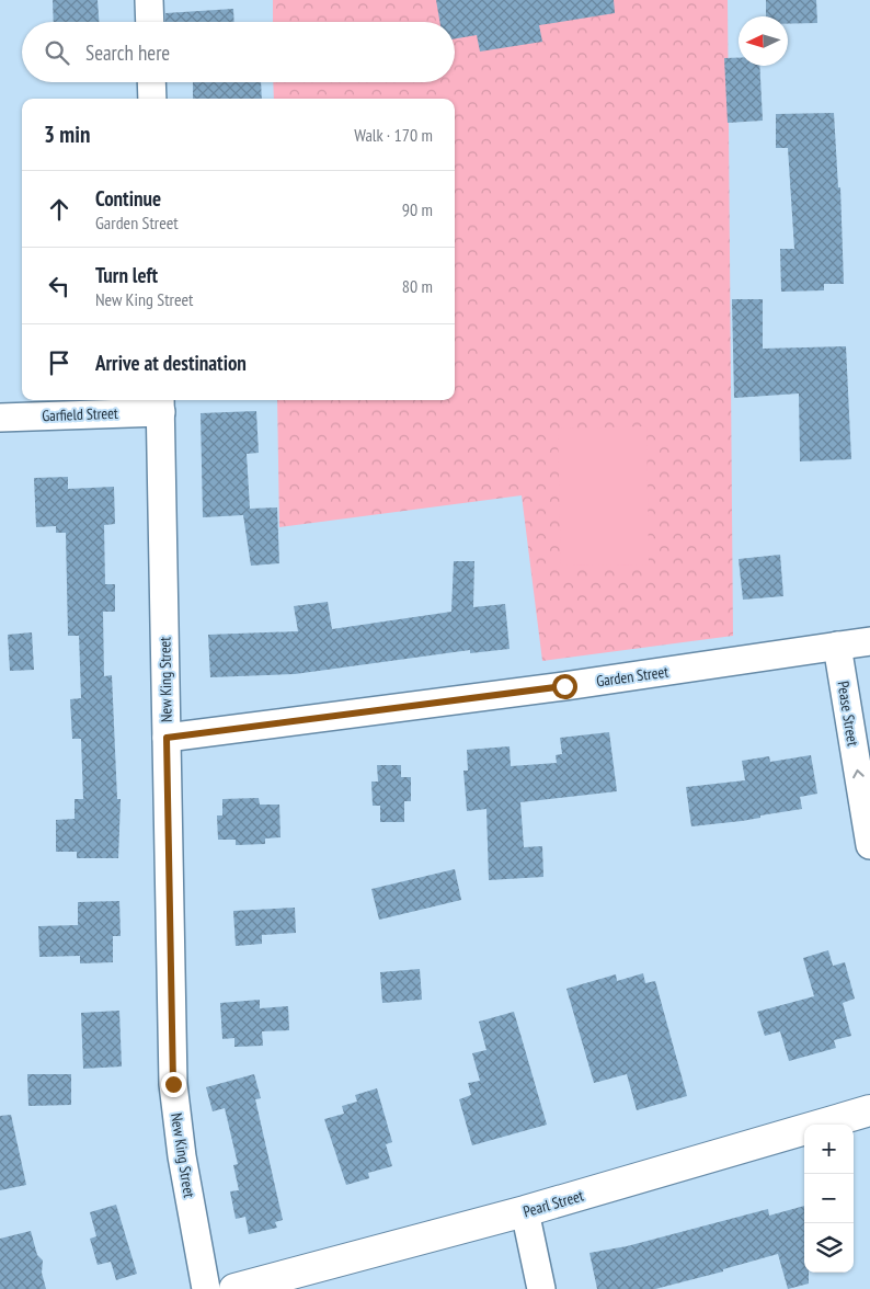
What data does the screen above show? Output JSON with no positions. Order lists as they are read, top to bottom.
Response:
{
  "streets": {
    "street": [
      "Garfield Street",
      "Garden Street",
      "New King Street",
      "Pease Street",
      "Pearl Street"
    ]
  },
  "crossings": [
    ["Garfield Street", "New King Street"],
    ["Garden Street", "New King Street"],
    ["Garden Street", "Pease Street"]
  ],
  "one_way": ["Pease Street"],
  "north": "left",
  "page": {
    "search": "Search here",
    "heading": ["3 min", "Walk · 170 m"],
    "list": [
      ["Continue", "Garden Street", "90 m"],
      ["Turn left", "New King Street", "80 m"],
      "Arrive at destination"
    ],
    "map_buttons": ["+", "−"]
  }
}
